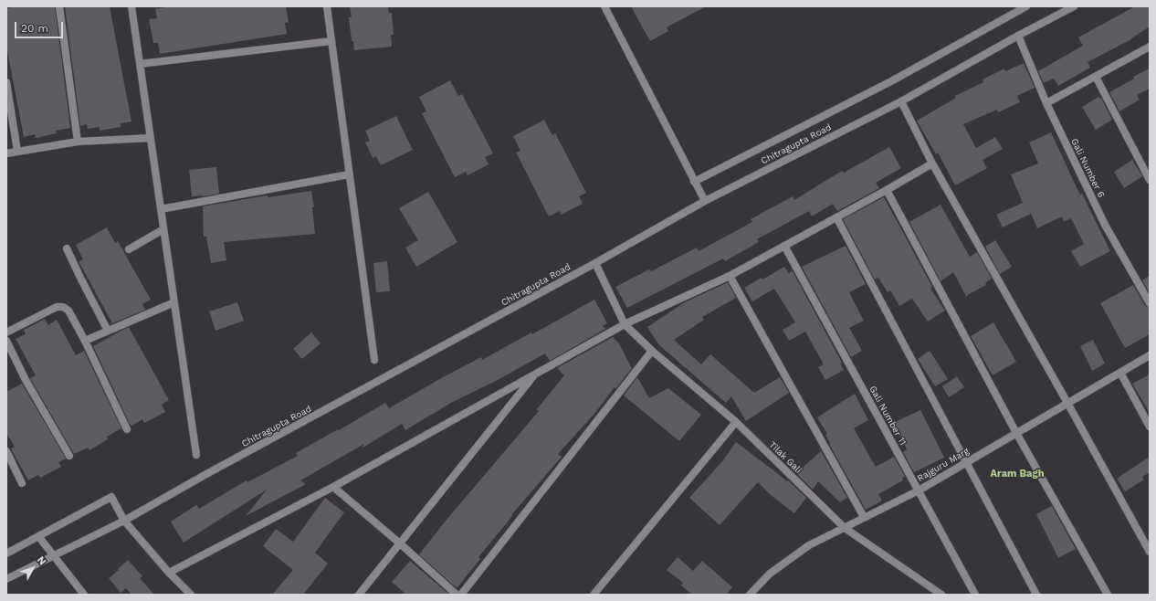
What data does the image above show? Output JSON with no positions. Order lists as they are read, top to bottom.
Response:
{
  "streets": {
    "street": [
      "Chitragupta Road",
      "Gali Number 6",
      "Gali Number 11",
      "Tilak Gali",
      "Rajguru Marg"
    ]
  },
  "crossings": [
    ["Chitragupta Road", "Gali Number 6"],
    ["Gali Number 11", "Rajguru Marg"],
    ["Tilak Gali", "Rajguru Marg"]
  ],
  "districts": ["Aram Bagh"],
  "scale_bar": "20 m",
  "north": "top right"
}
